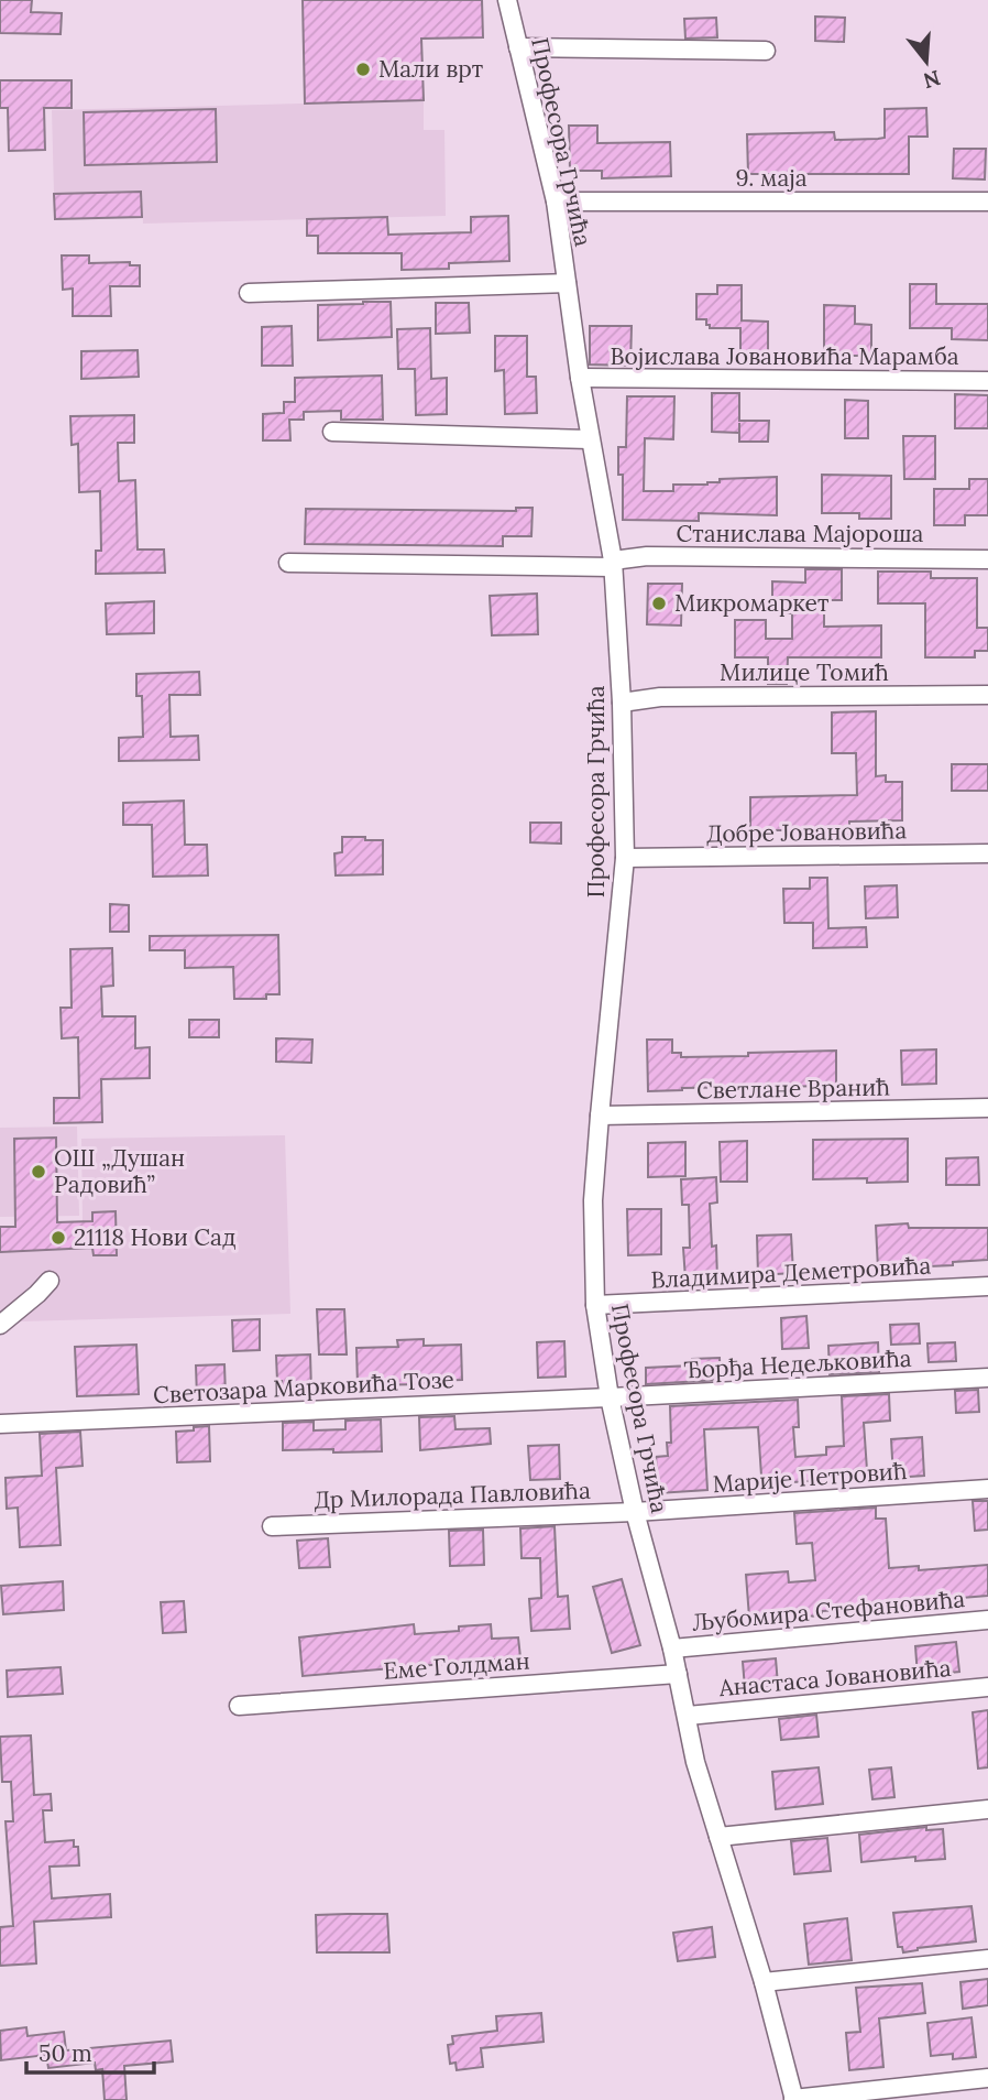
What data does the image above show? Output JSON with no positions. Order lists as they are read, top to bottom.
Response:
{
  "streets": {
    "street": [
      "Професора Грчића",
      "9. маја",
      "Војислава Јовановића Марамба",
      "Станислава Мајороша",
      "Милице Томић",
      "Добре Јовановића",
      "Светлане Вранић",
      "Владимира Деметровића",
      "Ђорђа Недељковића",
      "Светозара Марковића Тозе",
      "Марије Петровић",
      "Др Милорада Павловића",
      "Љубомира Стефановића",
      "Еме Голдман",
      "Анастаса Јовановића"
    ]
  },
  "crossings": [
    ["Професора Грчића", "9. маја"],
    ["Професора Грчића", "Војислава Јовановића Марамба"],
    ["Професора Грчића", "Станислава Мајороша"],
    ["Професора Грчића", "Милице Томић"],
    ["Професора Грчића", "Добре Јовановића"],
    ["Професора Грчића", "Светлане Вранић"],
    ["Професора Грчића", "Владимира Деметровића"],
    ["Професора Грчића", "Ђорђа Недељковића"],
    ["Професора Грчића", "Светозара Марковића Тозе"],
    ["Професора Грчића", "Марије Петровић"],
    ["Професора Грчића", "Др Милорада Павловића"],
    ["Професора Грчића", "Љубомира Стефановића"],
    ["Професора Грчића", "Еме Голдман"],
    ["Професора Грчића", "Анастаса Јовановића"],
    ["Ђорђа Недељковића", "Светозара Марковића Тозе"],
    ["Марије Петровић", "Др Милорада Павловића"]
  ],
  "places": [
    "Мали врт",
    "Микромаркет",
    "ОШ „Душан Радовић”",
    "21118 Нови Сад"
  ],
  "scale_bar": "50 m",
  "north": "bottom"
}
